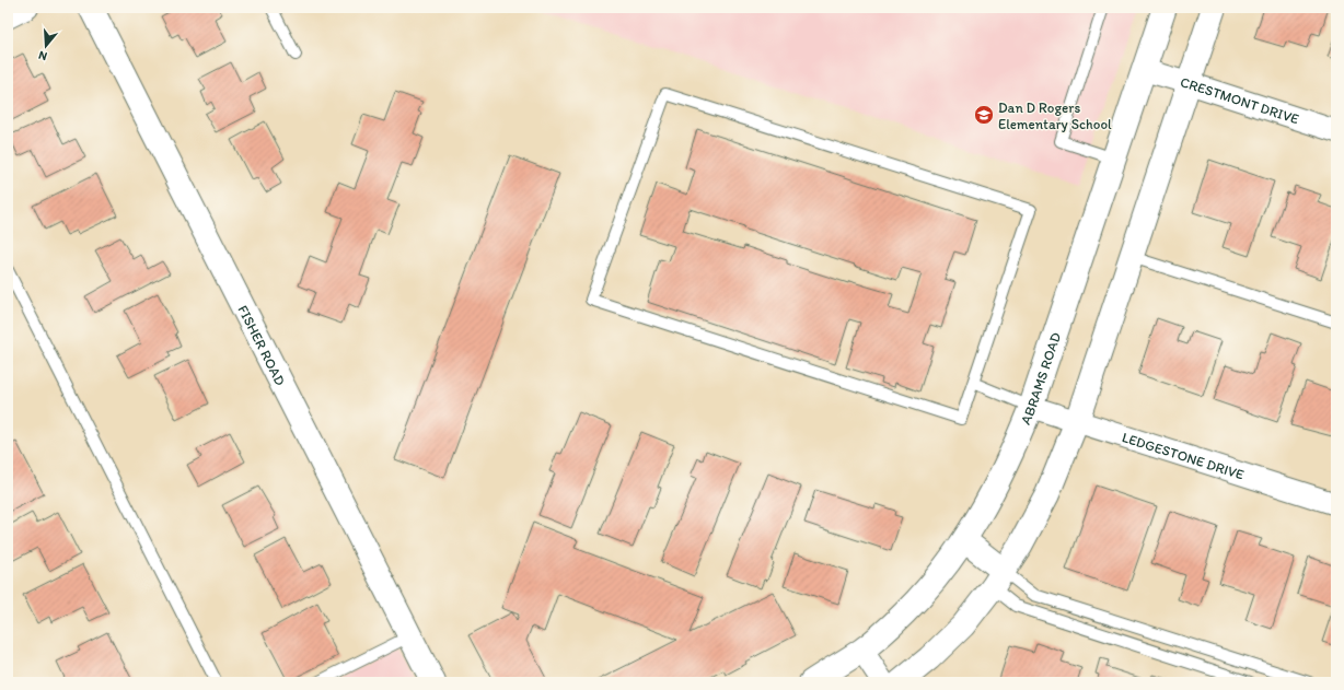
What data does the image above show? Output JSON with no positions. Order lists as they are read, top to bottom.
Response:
{
  "streets": {
    "main road": ["FISHER ROAD", "ABRAMS ROAD"],
    "street": ["CRESTMONT DRIVE", "LEDGESTONE DRIVE"]
  },
  "crossings": [
    ["CRESTMONT DRIVE", "ABRAMS ROAD"],
    ["ABRAMS ROAD", "LEDGESTONE DRIVE"]
  ],
  "places": {
    "school or university": ["Dan D Rogers Elementary School"]
  },
  "north": "bottom"
}
